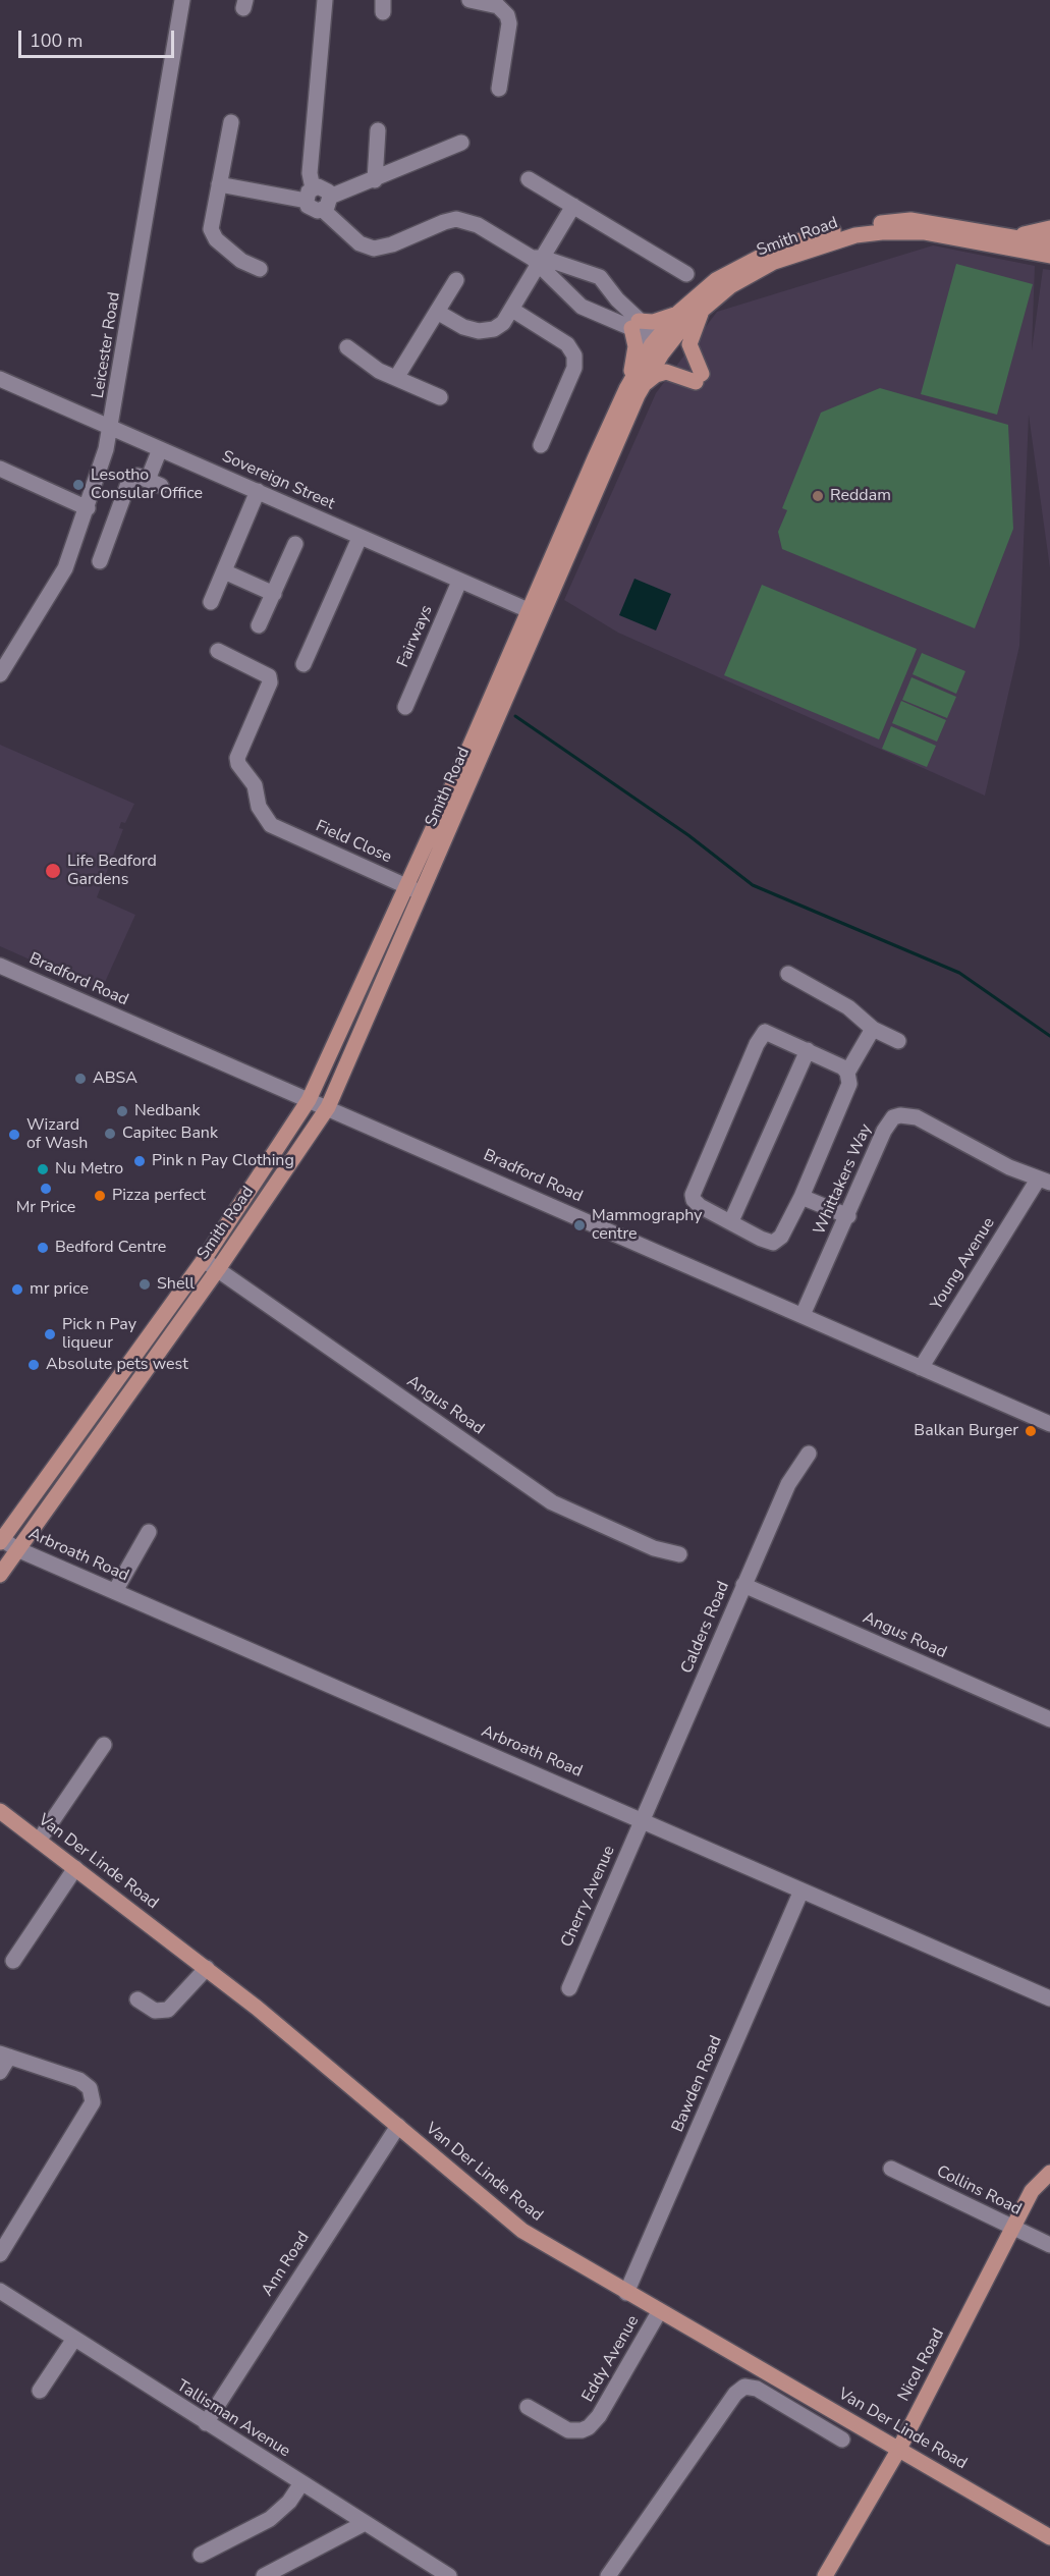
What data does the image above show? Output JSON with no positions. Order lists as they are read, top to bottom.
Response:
{
  "streets": {
    "main road": ["Smith Road", "Van Der Linde Road", "Nicol Road"],
    "street": [
      "Leicester Road",
      "Sovereign Street",
      "Fairways",
      "Field Close",
      "Bradford Road",
      "Whittakers Way",
      "Young Avenue",
      "Angus Road",
      "Arbroath Road",
      "Calders Road",
      "Cherry Avenue",
      "Bawden Road",
      "Collins Road",
      "Ann Road",
      "Eddy Avenue",
      "Tallisman Avenue"
    ]
  },
  "crossings": [
    ["Smith Road", "Sovereign Street"],
    ["Smith Road", "Field Close"],
    ["Smith Road", "Bradford Road"],
    ["Smith Road", "Angus Road"],
    ["Smith Road", "Arbroath Road"],
    ["Leicester Road", "Sovereign Street"],
    ["Sovereign Street", "Fairways"],
    ["Bradford Road", "Whittakers Way"],
    ["Bradford Road", "Young Avenue"],
    ["Whittakers Way", "Young Avenue"],
    ["Angus Road", "Calders Road"],
    ["Arbroath Road", "Calders Road"],
    ["Arbroath Road", "Cherry Avenue"],
    ["Arbroath Road", "Bawden Road"],
    ["Calders Road", "Cherry Avenue"],
    ["Van Der Linde Road", "Bawden Road"],
    ["Van Der Linde Road", "Ann Road"],
    ["Van Der Linde Road", "Eddy Avenue"],
    ["Van Der Linde Road", "Nicol Road"],
    ["Collins Road", "Nicol Road"],
    ["Ann Road", "Tallisman Avenue"]
  ],
  "places": [
    "Lesotho Consular Office",
    "Reddam",
    "Life Bedford Gardens",
    "ABSA",
    "Nedbank",
    "Capitec Bank",
    "Wizard of Wash",
    "Pink n Pay Clothing",
    "Nu Metro",
    "Mr Price",
    "Pizza perfect",
    "Mammography centre",
    "Bedford Centre",
    "Shell",
    "mr price",
    "Pick n Pay liqueur",
    "Absolute pets west",
    "Balkan Burger"
  ],
  "scale_bar": "100 m"
}
